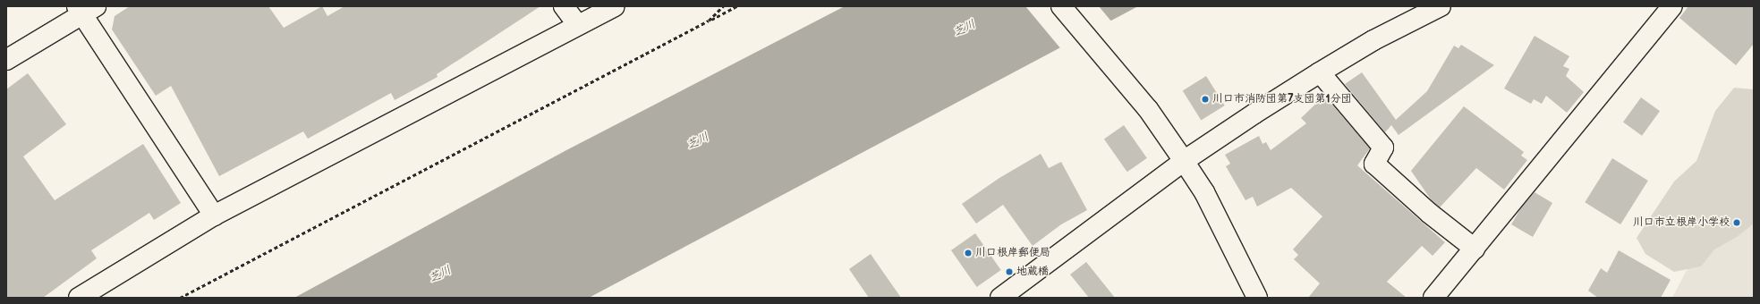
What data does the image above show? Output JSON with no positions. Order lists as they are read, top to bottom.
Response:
{
  "water": ["芝川"],
  "places": [
    "川口市消防団第7支団第1分団",
    "川口市立根岸小学校",
    "川口根岸郵便局",
    "地蔵橋"
  ]
}
